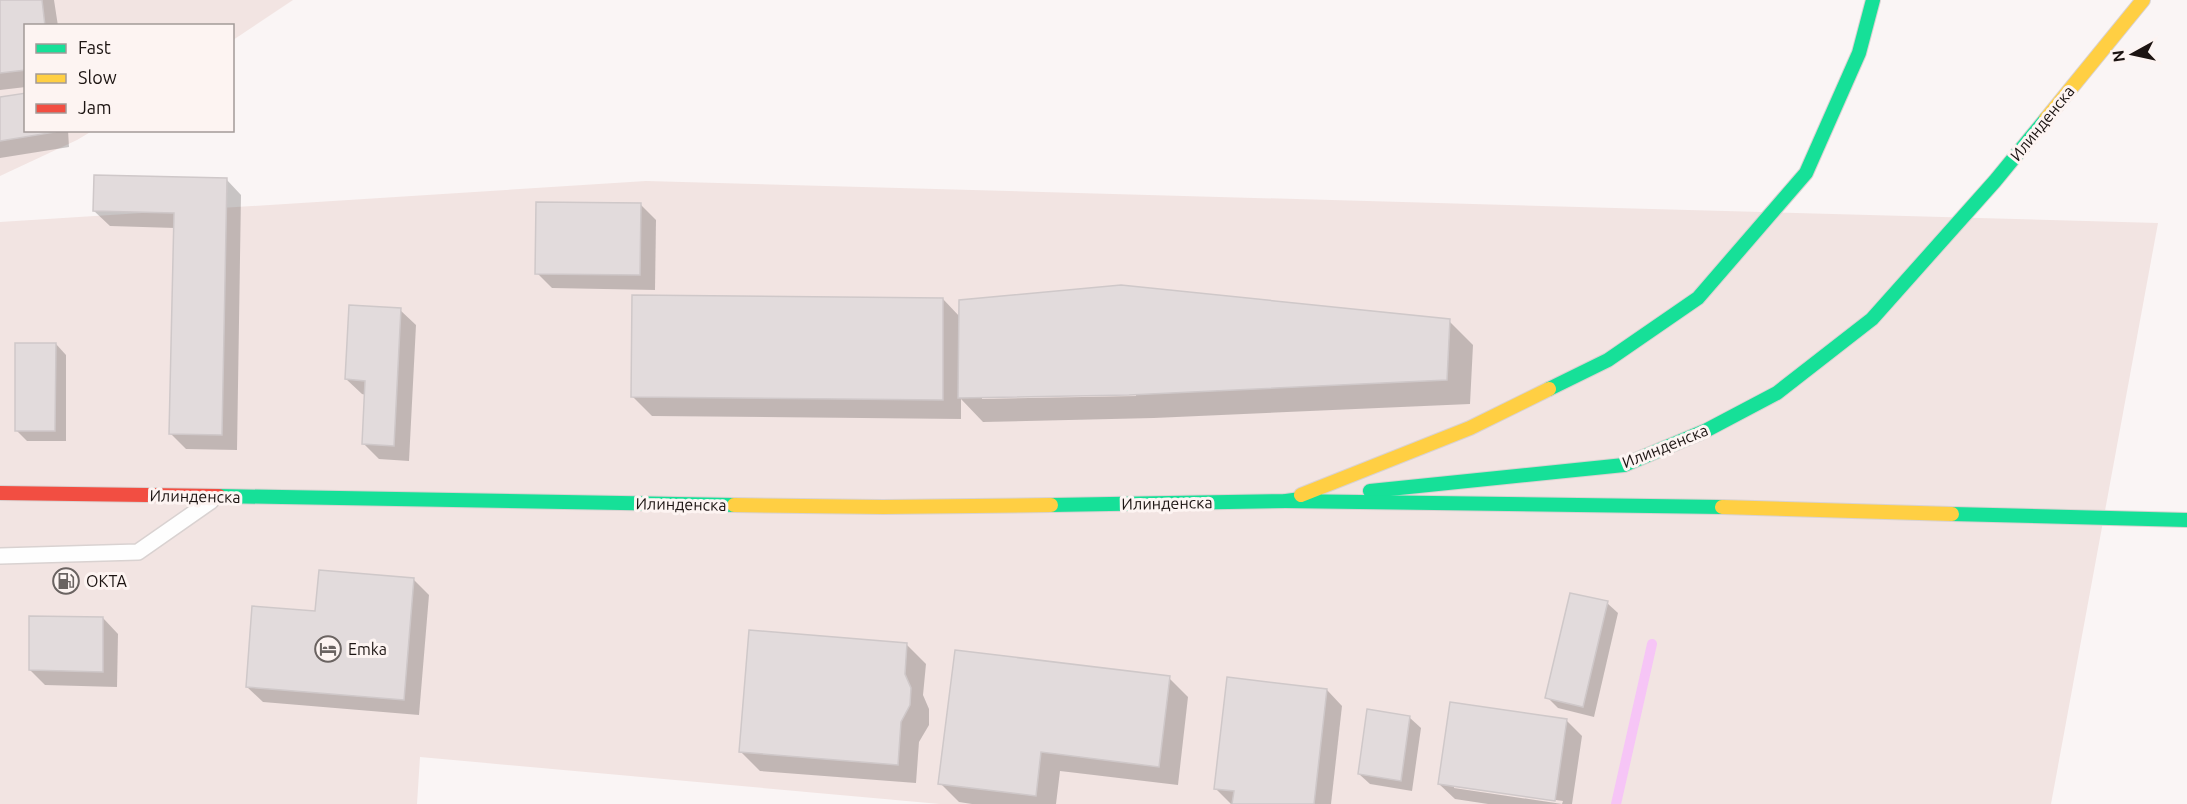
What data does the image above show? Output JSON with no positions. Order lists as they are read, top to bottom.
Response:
{
  "streets": {
    "main road": ["Илинденска"]
  },
  "places": {
    "fuel station": ["ОКТА"],
    "hotel": ["Emka"]
  },
  "legend": ["Fast", "Slow", "Jam"],
  "north": "left"
}
